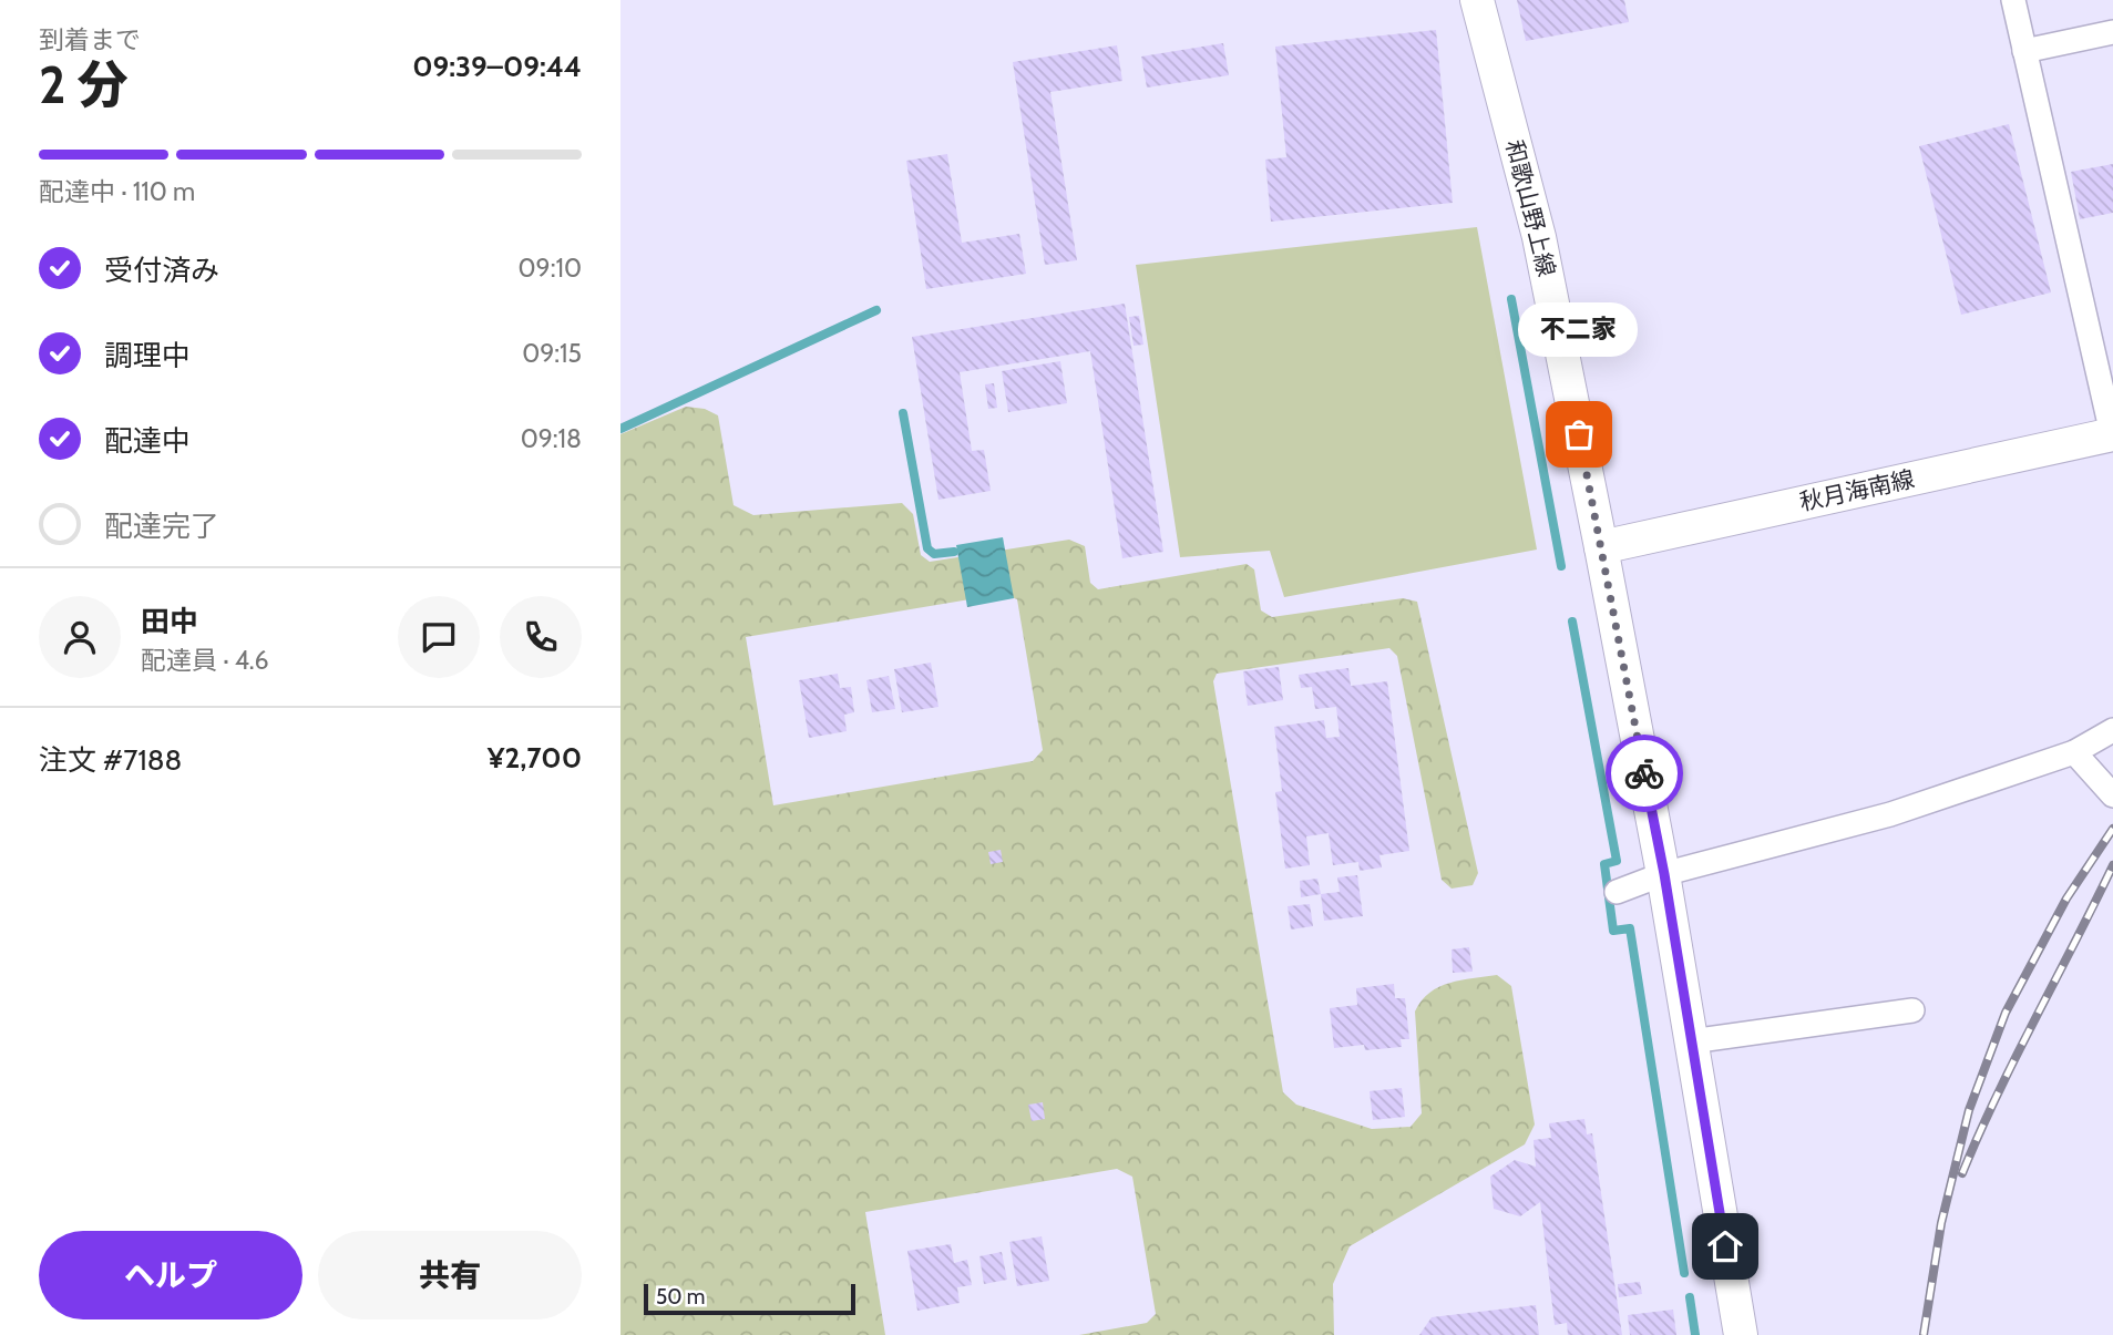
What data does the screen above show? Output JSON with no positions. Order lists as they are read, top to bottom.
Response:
{
  "streets": {
    "main road": ["和歌山野上線", "秋月海南線"]
  },
  "crossings": [
    ["和歌山野上線", "秋月海南線"]
  ],
  "places": ["不二家"],
  "scale_bar": "50 m",
  "page": {
    "heading": ["2 分", "到着まで", "09:39–09:44"],
    "panel": [
      "田中",
      "配達員 · 4.6",
      "注文 #7188",
      "¥2,700"
    ],
    "bar": "配達中 · 110 m",
    "list": [
      ["受付済み", "09:10"],
      ["調理中", "09:15"],
      ["配達中", "09:18"],
      "配達完了"
    ],
    "bubble": "不二家",
    "buttons": ["ヘルプ", "共有"],
    "scale": "50 m"
  }
}
